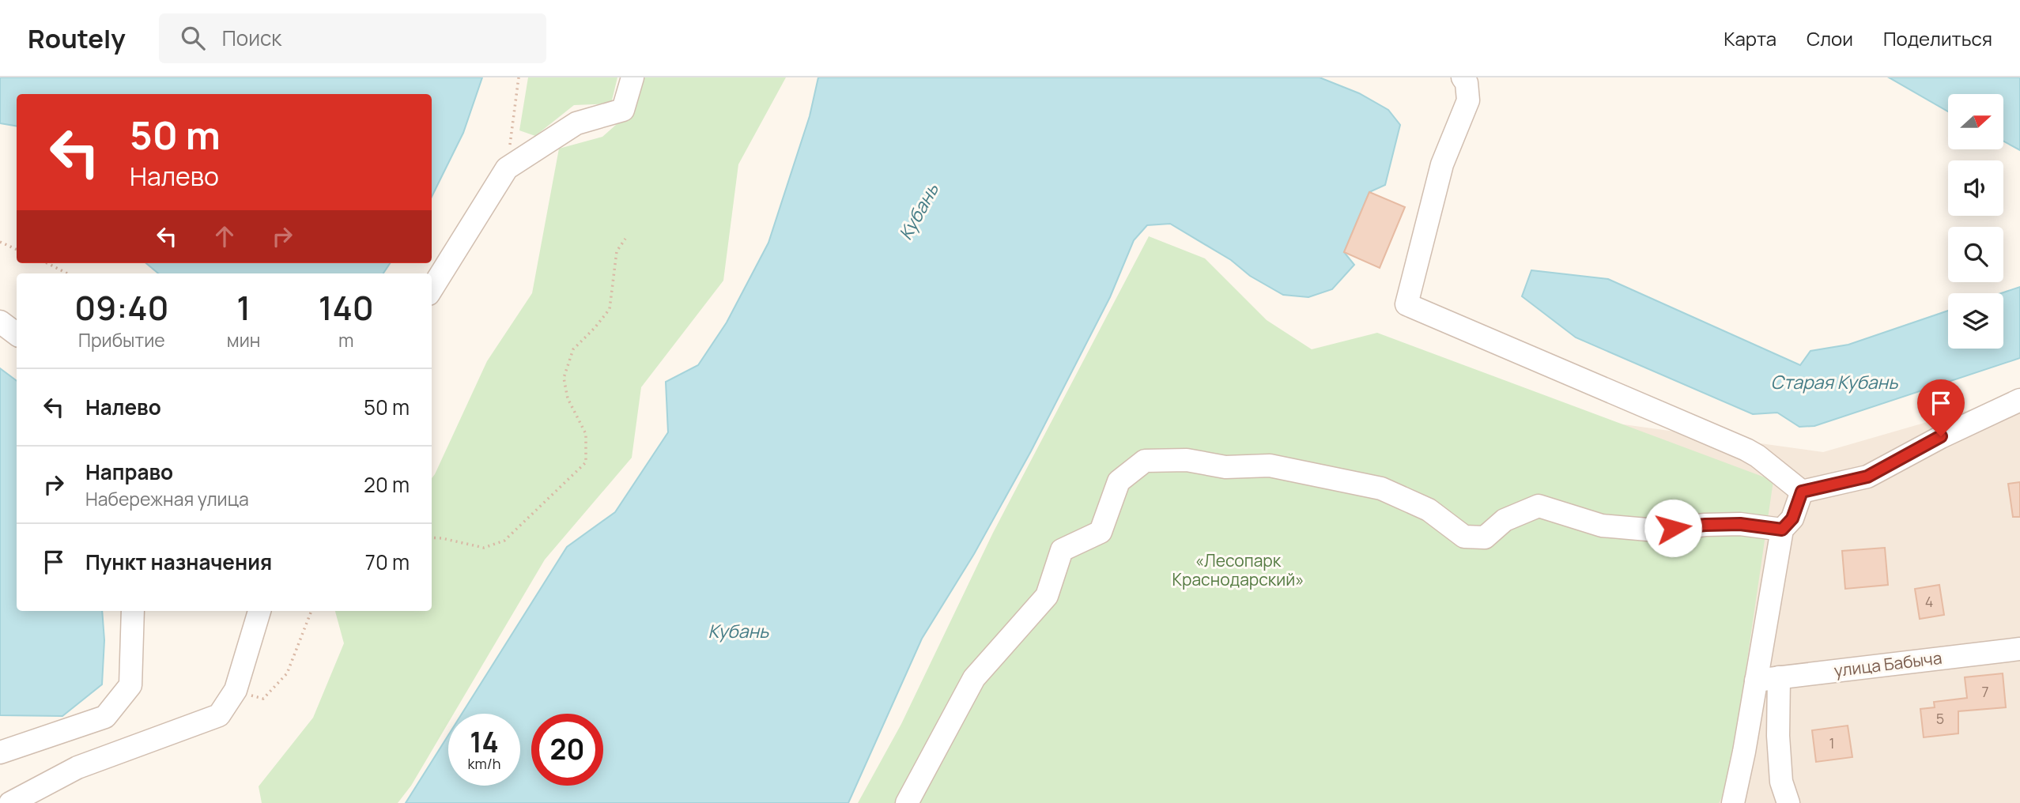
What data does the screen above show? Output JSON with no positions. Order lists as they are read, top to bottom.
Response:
{
  "streets": {
    "street": ["улица Бабыча"]
  },
  "water": ["Кубань", "Старая Кубань"],
  "parks": ["«Лесопарк Краснодарский»"],
  "house_numbers": [
    "4",
    "7",
    "5",
    "1"
  ],
  "north": "right",
  "page": {
    "header": "Routely",
    "search": "Поиск",
    "nav": ["Карта", "Слои", "Поделиться"],
    "turn": ["50 m", "Налево"],
    "eta": [
      "09:40",
      "Прибытие",
      "1",
      "мин",
      "140",
      "m"
    ],
    "list": [
      {
        "name": "Налево",
        "value": "50 m"
      },
      {
        "name": "Направо",
        "note": "Набережная улица",
        "value": "20 m"
      },
      {
        "name": "Пункт назначения",
        "value": "70 m"
      }
    ],
    "speed": "14 km/h",
    "limit": "20"
  }
}
